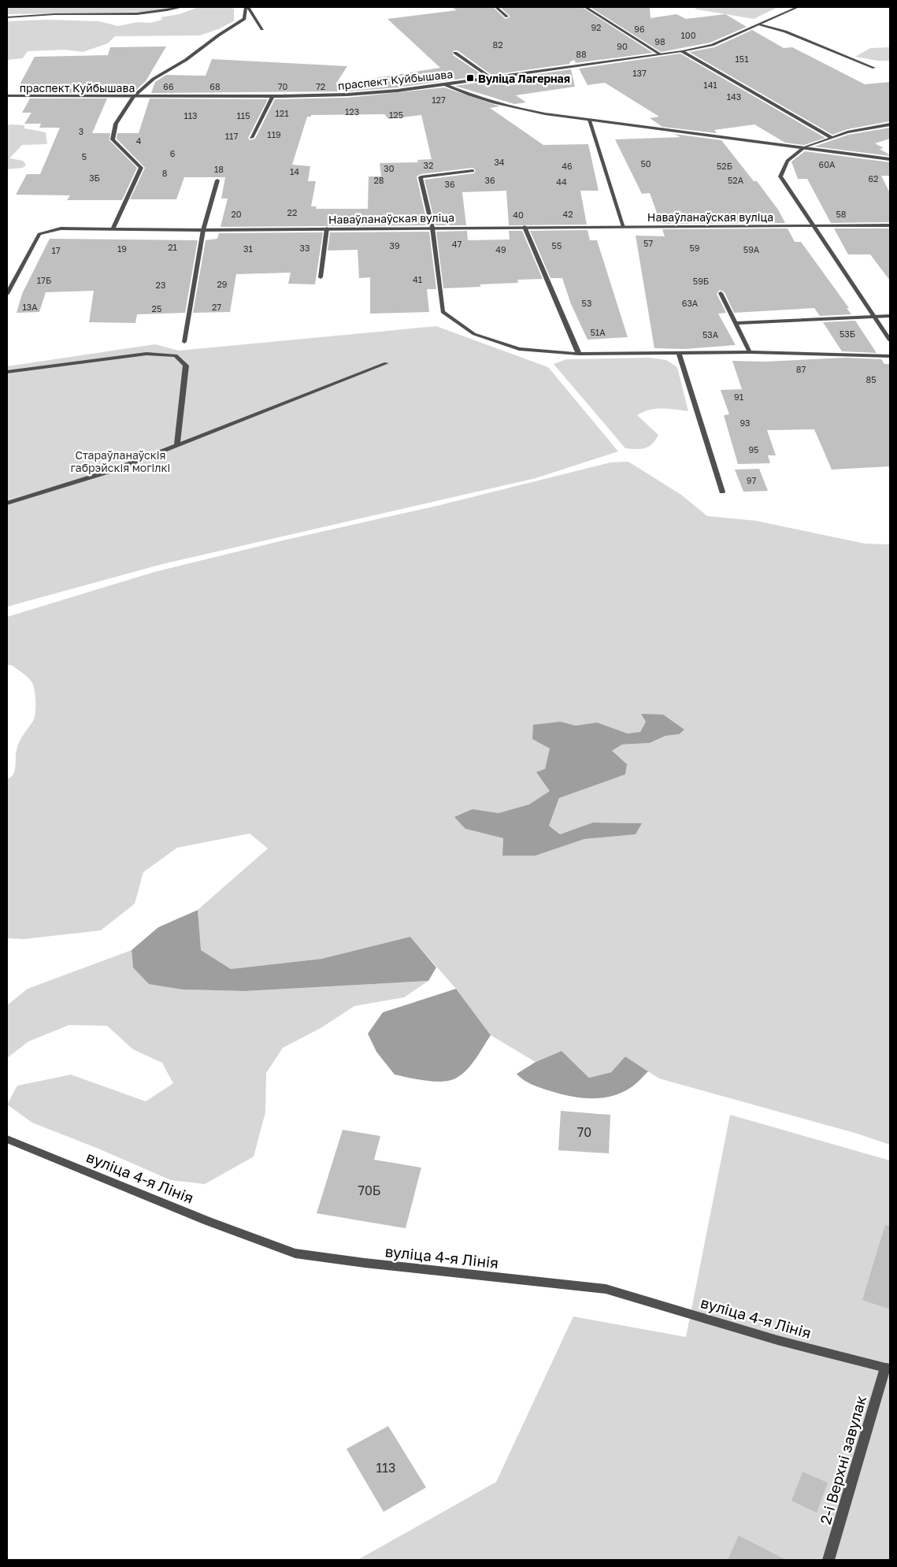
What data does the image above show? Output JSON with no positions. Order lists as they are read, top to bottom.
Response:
{
  "streets": {
    "street": [
      "праспект Куйбышава",
      "Наваўланаўская вуліца",
      "вуліца 4-я Лінія",
      "2-і Верхні завулак"
    ]
  },
  "crossings": [
    ["вуліца 4-я Лінія", "2-і Верхні завулак"]
  ],
  "parks": ["Стараўланаўскія габрэйскія могілкі"],
  "places": {
    "transit": ["Вуліца Лагерная"]
  },
  "house_numbers": [
    "92",
    "96",
    "100",
    "98",
    "82",
    "90",
    "88",
    "151",
    "137",
    "141",
    "66",
    "68",
    "70",
    "72",
    "143",
    "127",
    "123",
    "121",
    "125",
    "113",
    "115",
    "3",
    "119",
    "117",
    "4",
    "6",
    "5",
    "34",
    "50",
    "60А",
    "32",
    "46",
    "52Б",
    "30",
    "18",
    "14",
    "8",
    "3Б",
    "62",
    "28",
    "36",
    "52А",
    "44",
    "36",
    "22",
    "20",
    "42",
    "58",
    "40",
    "57",
    "47",
    "39",
    "55",
    "21",
    "33",
    "59",
    "19",
    "31",
    "49",
    "59А",
    "17",
    "41",
    "17Б",
    "59Б",
    "29",
    "23",
    "53",
    "63А",
    "13А",
    "27",
    "25",
    "51А",
    "53Б",
    "53А",
    "87",
    "85",
    "91",
    "93",
    "95",
    "97",
    "70",
    "70Б",
    "113"
  ]
}
